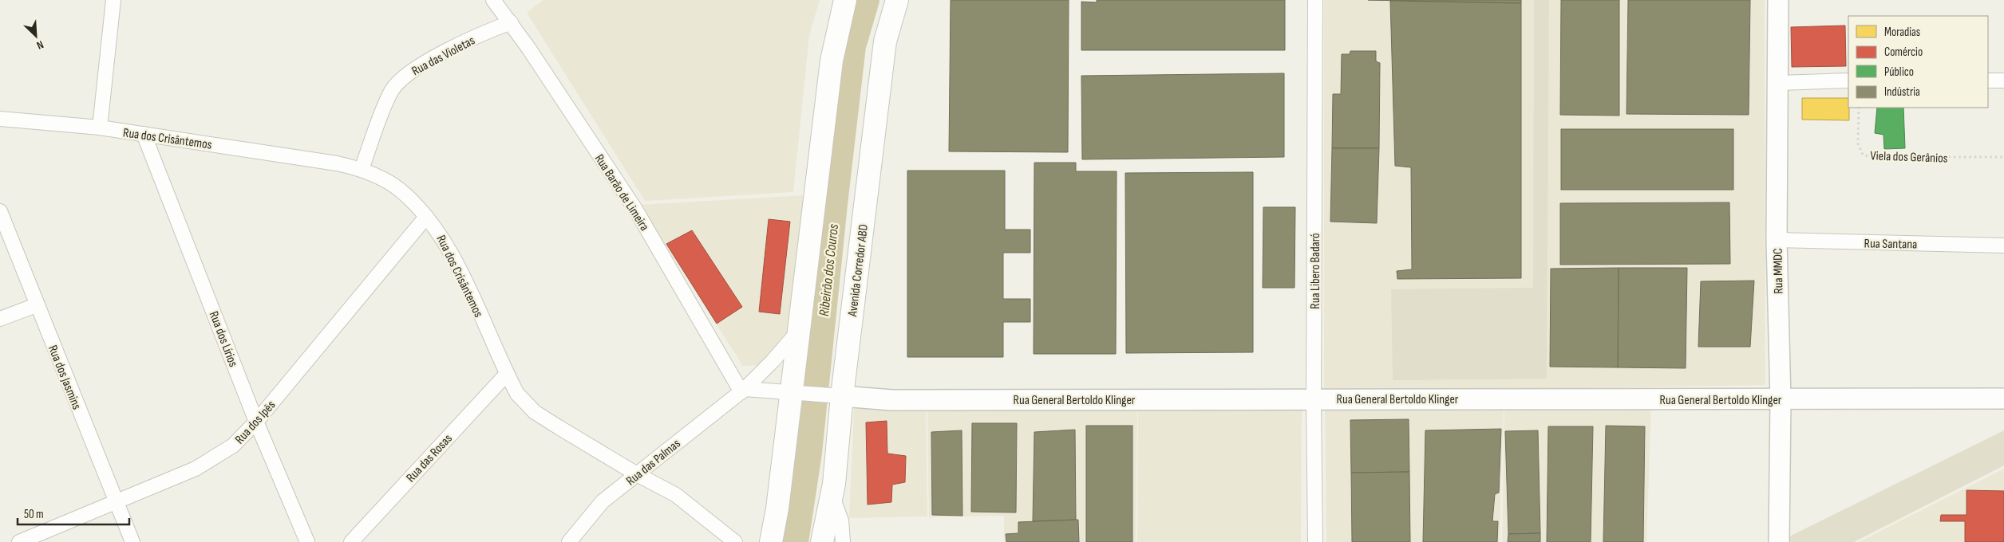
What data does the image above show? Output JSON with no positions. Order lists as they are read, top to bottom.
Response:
{
  "streets": {
    "highway": ["Avenida Corredor ABD"],
    "street": [
      "Rua das Violetas",
      "Rua dos Crisântemos",
      "Rua Barão de Limeira",
      "Rua Santana",
      "Rua Libero Badaró",
      "Rua MMDC",
      "Rua dos Lírios",
      "Rua dos Jasmins",
      "Rua General Bertoldo Klinger",
      "Rua dos Ipês",
      "Rua das Rosas",
      "Rua das Palmas"
    ],
    "path": ["Viela dos Gerânios"]
  },
  "crossings": [
    ["Rua das Violetas", "Rua dos Crisântemos"],
    ["Rua das Violetas", "Rua Barão de Limeira"],
    ["Rua dos Crisântemos", "Rua dos Lírios"],
    ["Rua dos Crisântemos", "Rua dos Ipês"],
    ["Rua dos Crisântemos", "Rua das Rosas"],
    ["Rua dos Crisântemos", "Rua das Palmas"],
    ["Rua Barão de Limeira", "Rua das Palmas"],
    ["Rua Santana", "Rua MMDC"],
    ["Avenida Corredor ABD", "Rua General Bertoldo Klinger"],
    ["Rua Libero Badaró", "Rua General Bertoldo Klinger"],
    ["Rua MMDC", "Rua General Bertoldo Klinger"],
    ["Rua dos Lírios", "Rua dos Ipês"],
    ["Rua dos Jasmins", "Rua dos Ipês"]
  ],
  "water": ["Ribeirão dos Couros"],
  "legend": [
    "Moradias",
    "Comércio",
    "Público",
    "Indústria"
  ],
  "scale_bar": "50 m",
  "north": "bottom right"
}
